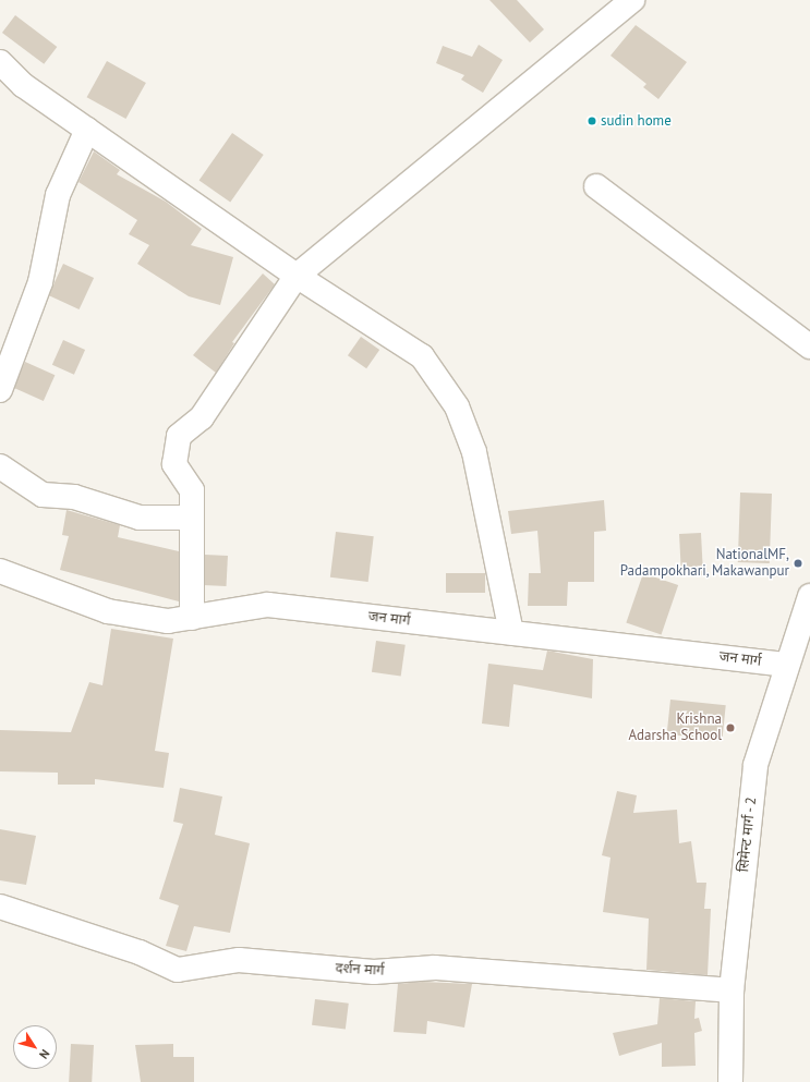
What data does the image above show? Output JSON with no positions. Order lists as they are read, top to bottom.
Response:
{
  "streets": {
    "street": ["जन मार्ग", "सिमेन्ट मार्ग - 2", "दर्शन मार्ग"]
  },
  "crossings": [
    ["जन मार्ग", "सिमेन्ट मार्ग - 2"],
    ["सिमेन्ट मार्ग - 2", "दर्शन मार्ग"]
  ],
  "places": ["sudin home", "NationalMF, Padampokhari, Makawanpur", "Krishna Adarsha School"],
  "north": "bottom right"
}
